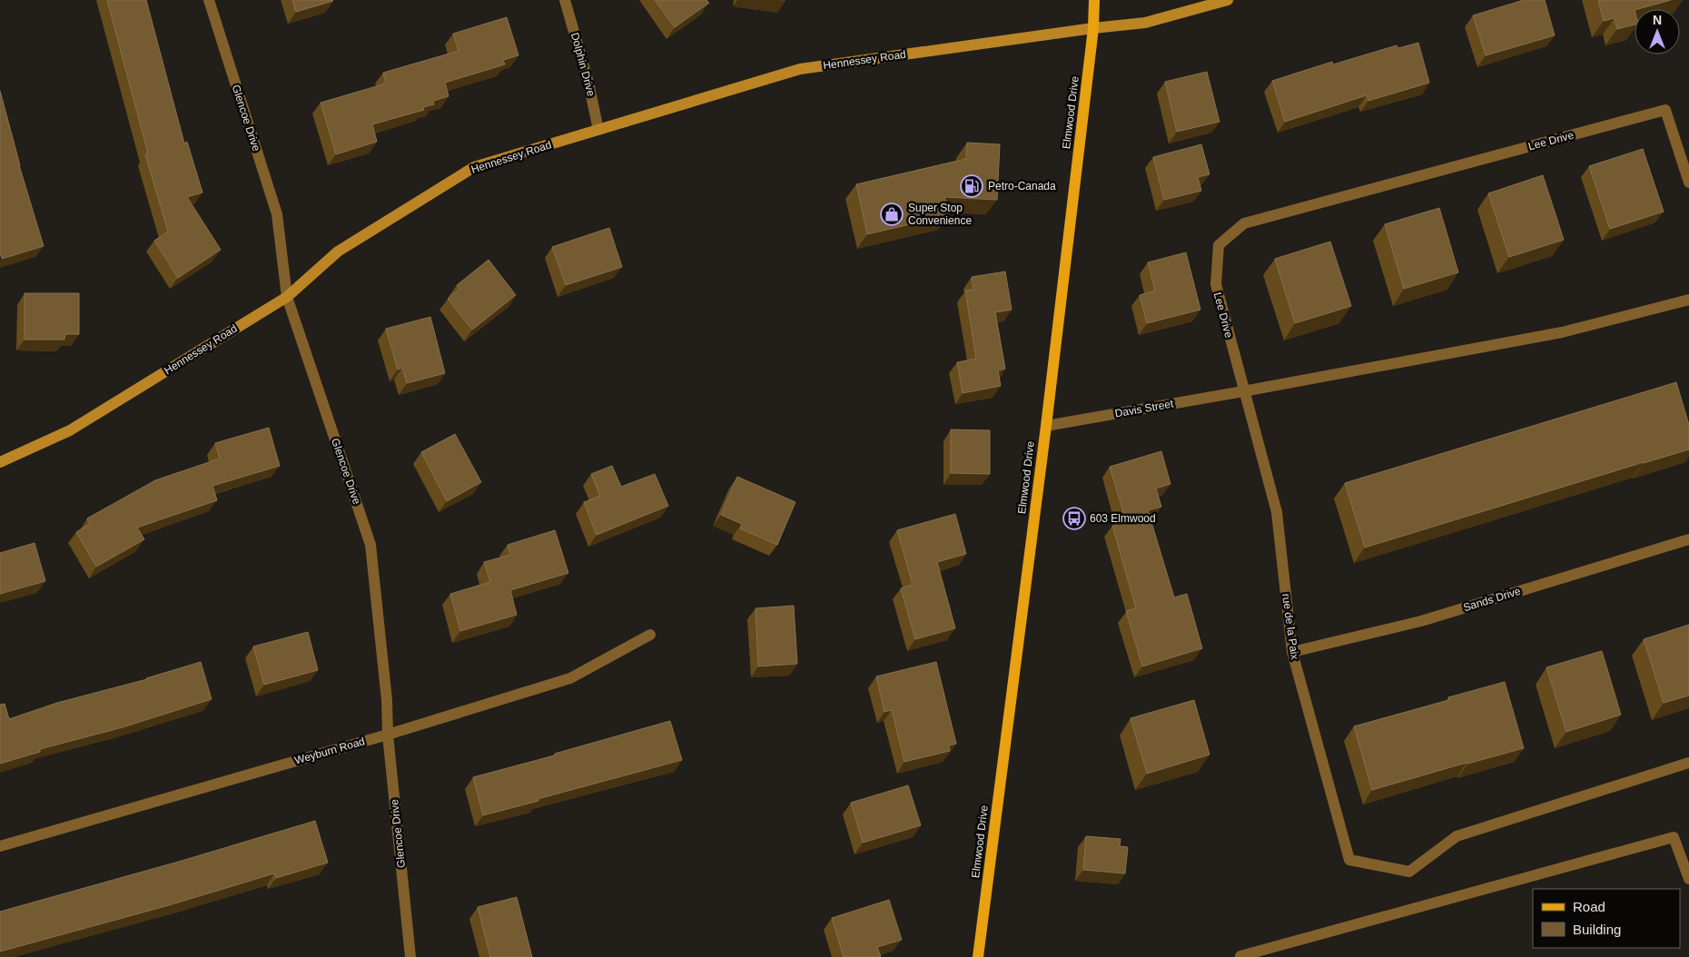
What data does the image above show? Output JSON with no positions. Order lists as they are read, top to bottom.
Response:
{
  "streets": {
    "main road": ["Elmwood Drive"],
    "street": [
      "Hennessey Road",
      "Dolphin Drive",
      "Glencoe Drive",
      "Lee Drive",
      "Davis Street",
      "Sands Drive",
      "rue de la Paix",
      "Weyburn Road"
    ]
  },
  "crossings": [
    ["Hennessey Road", "Dolphin Drive"],
    ["Hennessey Road", "Elmwood Drive"],
    ["Hennessey Road", "Glencoe Drive"],
    ["Elmwood Drive", "Davis Street"],
    ["Glencoe Drive", "Weyburn Road"],
    ["Lee Drive", "Davis Street"],
    ["Lee Drive", "rue de la Paix"],
    ["Davis Street", "rue de la Paix"],
    ["Sands Drive", "rue de la Paix"]
  ],
  "places": {
    "fuel station": ["Petro-Canada"],
    "shop": ["Super Stop Convenience"],
    "bus stop": ["603 Elmwood"]
  },
  "legend": ["Road", "Building"],
  "north": "top"
}
